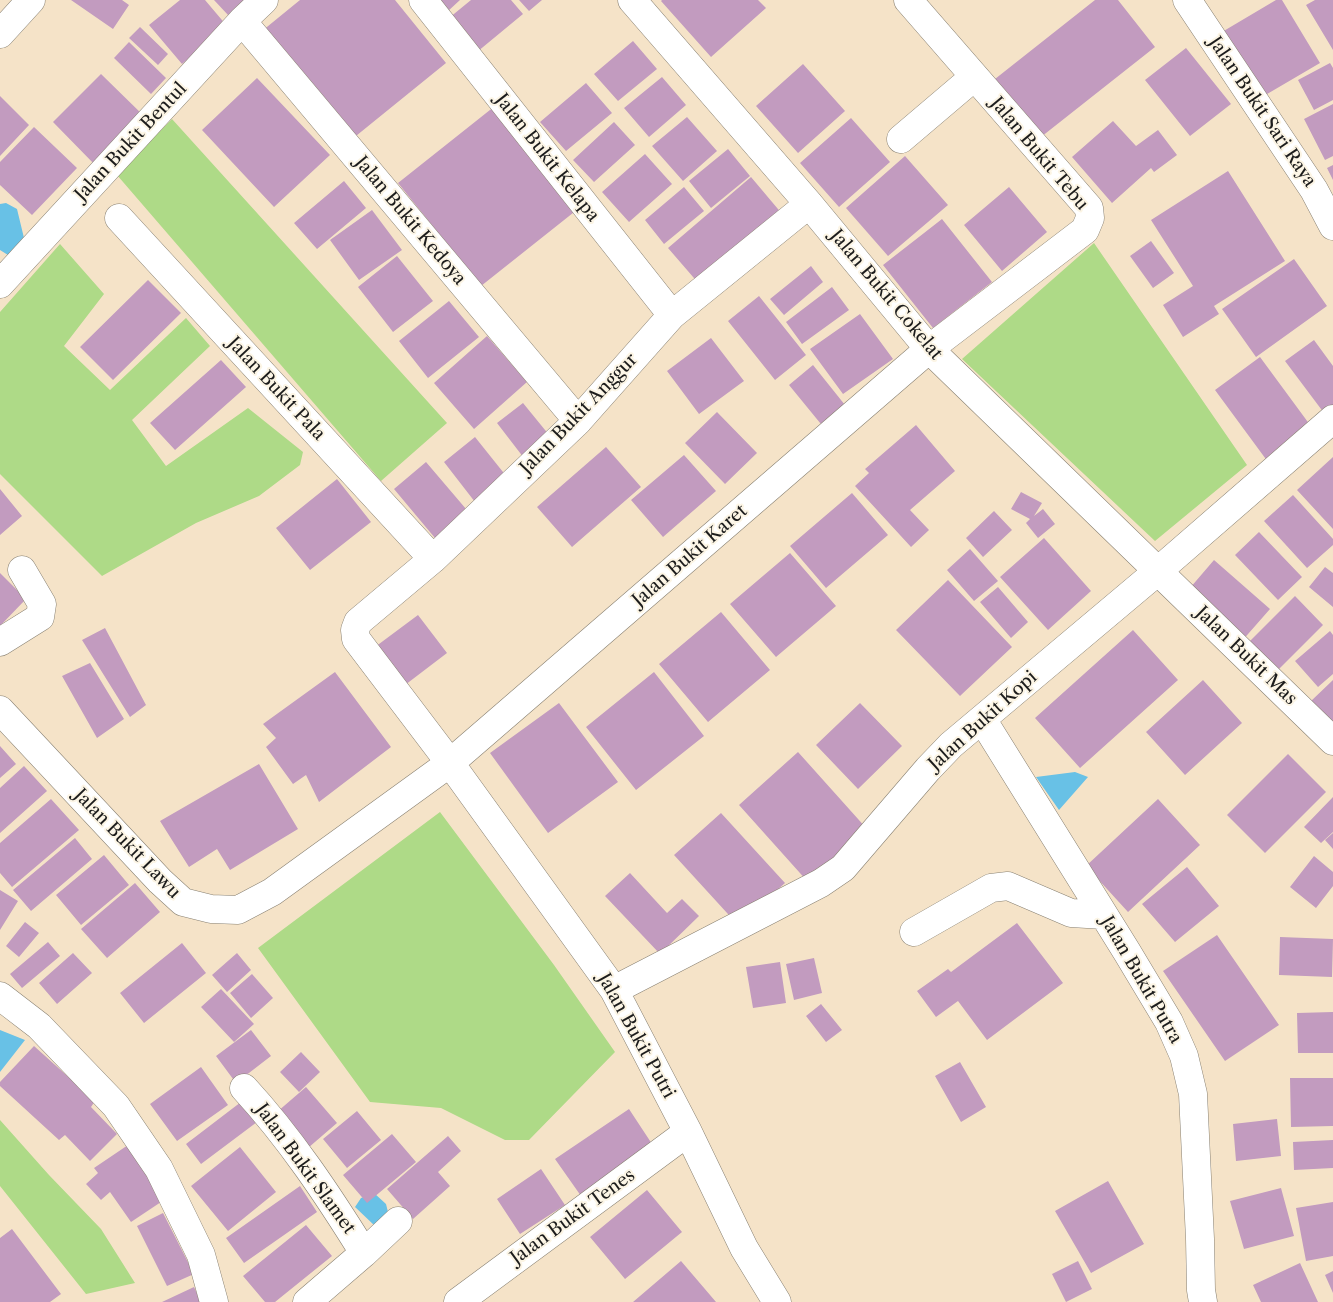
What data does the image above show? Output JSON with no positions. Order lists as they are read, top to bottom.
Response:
{
  "streets": {
    "street": [
      "Jalan Bukit Sari Raya",
      "Jalan Bukit Bentul",
      "Jalan Bukit Tebu",
      "Jalan Bukit Kelapa",
      "Jalan Bukit Kedoya",
      "Jalan Bukit Cokelat",
      "Jalan Bukit Pala",
      "Jalan Bukit Anggur",
      "Jalan Bukit Karet",
      "Jalan Bukit Mas",
      "Jalan Bukit Kopi",
      "Jalan Bukit Lawu",
      "Jalan Bukit Putra",
      "Jalan Bukit Putri",
      "Jalan Bukit Slamet",
      "Jalan Bukit Tenes"
    ]
  },
  "crossings": [
    ["Jalan Bukit Bentul", "Jalan Bukit Kedoya"],
    ["Jalan Bukit Tebu", "Jalan Bukit Cokelat"],
    ["Jalan Bukit Tebu", "Jalan Bukit Karet"],
    ["Jalan Bukit Kelapa", "Jalan Bukit Anggur"],
    ["Jalan Bukit Kedoya", "Jalan Bukit Anggur"],
    ["Jalan Bukit Cokelat", "Jalan Bukit Anggur"],
    ["Jalan Bukit Cokelat", "Jalan Bukit Karet"],
    ["Jalan Bukit Cokelat", "Jalan Bukit Mas"],
    ["Jalan Bukit Cokelat", "Jalan Bukit Kopi"],
    ["Jalan Bukit Pala", "Jalan Bukit Anggur"],
    ["Jalan Bukit Anggur", "Jalan Bukit Putri"],
    ["Jalan Bukit Karet", "Jalan Bukit Lawu"],
    ["Jalan Bukit Karet", "Jalan Bukit Putri"],
    ["Jalan Bukit Mas", "Jalan Bukit Kopi"],
    ["Jalan Bukit Kopi", "Jalan Bukit Putra"],
    ["Jalan Bukit Kopi", "Jalan Bukit Putri"],
    ["Jalan Bukit Lawu", "Jalan Bukit Putri"],
    ["Jalan Bukit Putri", "Jalan Bukit Tenes"]
  ]
}
